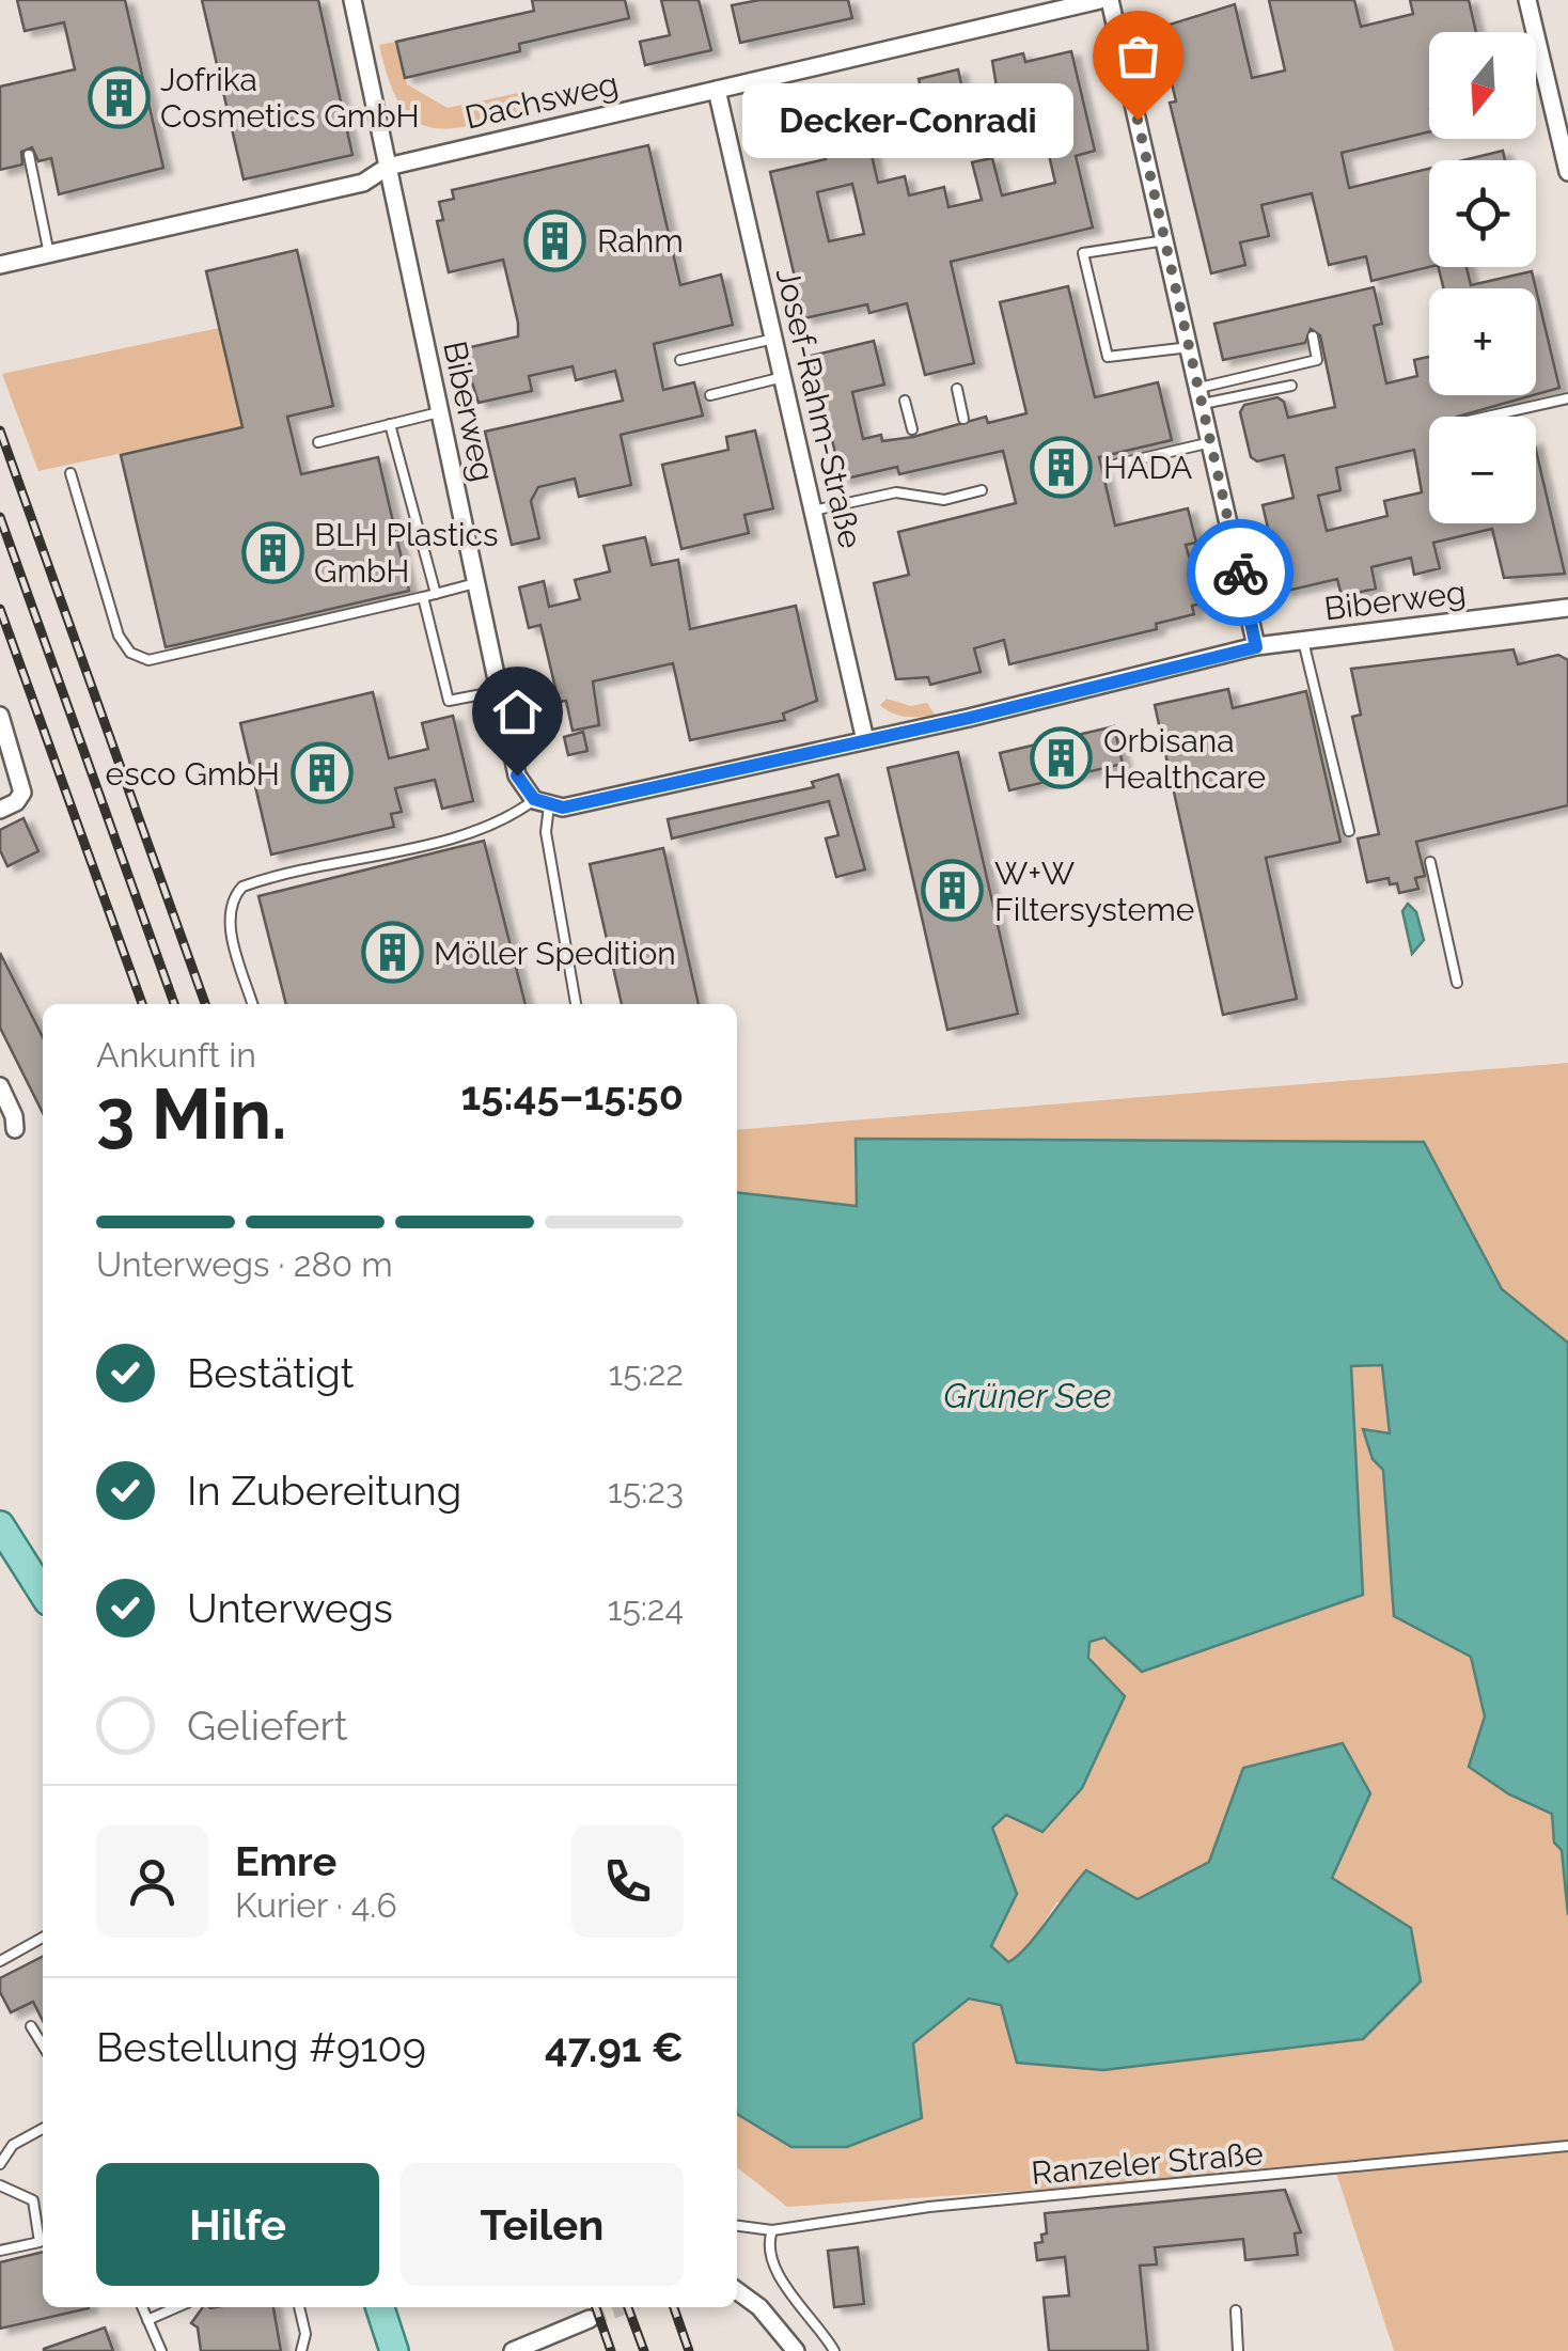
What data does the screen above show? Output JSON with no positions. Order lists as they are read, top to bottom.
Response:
{
  "streets": {
    "street": ["Dachsweg", "Josef-Rahm-Straße", "Biberweg"],
    "lane": ["Ranzeler Straße"]
  },
  "crossings": [
    ["Dachsweg", "Josef-Rahm-Straße"],
    ["Dachsweg", "Biberweg"],
    ["Josef-Rahm-Straße", "Biberweg"]
  ],
  "water": ["Grüner See"],
  "places": {
    "building": [
      "Jofrika Cosmetics GmbH",
      "Rahm",
      "HADA",
      "BLH Plastics GmbH",
      "Orbisana Healthcare",
      "esco GmbH",
      "W+W Filtersysteme",
      "Möller Spedition"
    ],
    "other": ["Decker-Conradi"]
  },
  "north": "bottom",
  "page": {
    "map_buttons": ["+", "−"],
    "bubble": "Decker-Conradi",
    "heading": ["3 Min.", "Ankunft in", "15:45–15:50"],
    "panel": [
      "Emre",
      "Kurier · 4.6",
      "Bestellung #9109",
      "47.91 €"
    ],
    "bar": "Unterwegs · 280 m",
    "list": [
      ["Bestätigt", "15:22"],
      ["In Zubereitung", "15:23"],
      ["Unterwegs", "15:24"],
      "Geliefert"
    ],
    "buttons": ["Hilfe", "Teilen"]
  }
}
